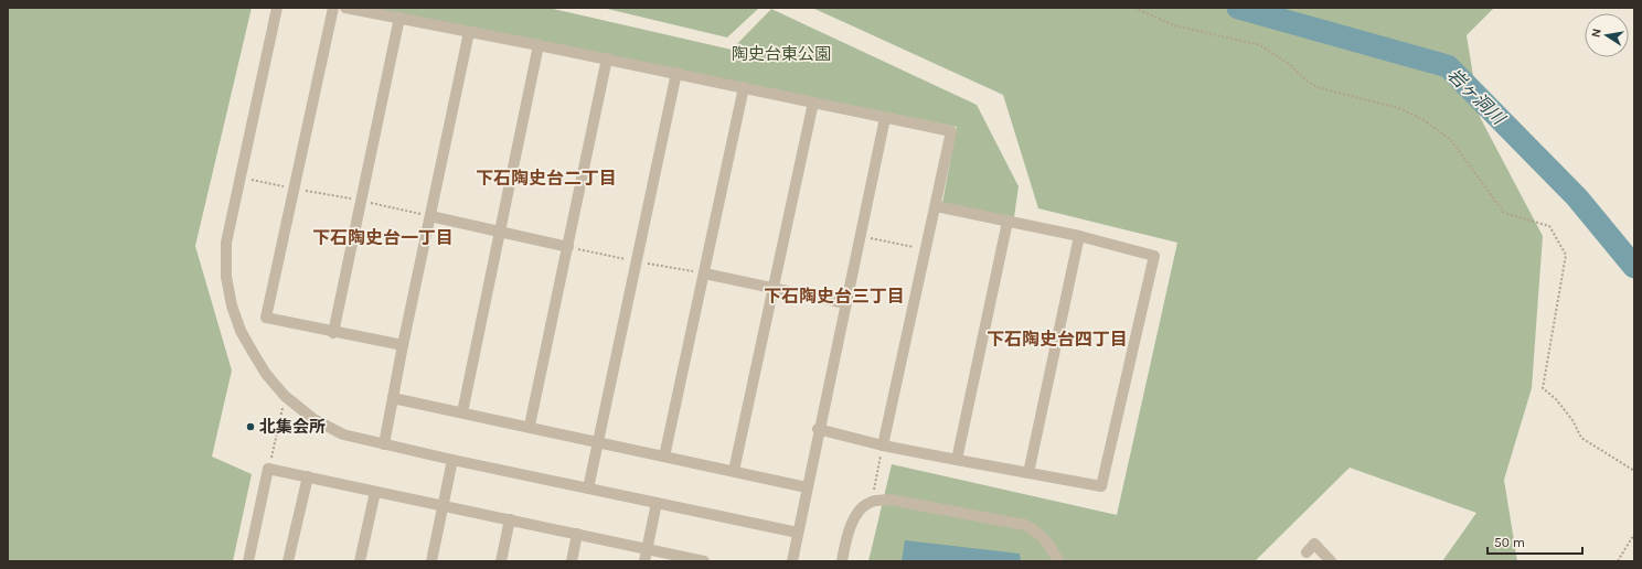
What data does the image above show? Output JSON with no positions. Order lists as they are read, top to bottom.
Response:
{
  "districts": [
    "下石陶史台二丁目",
    "下石陶史台一丁目",
    "下石陶史台三丁目",
    "下石陶史台四丁目"
  ],
  "water": ["岩ヶ洞川"],
  "parks": ["陶史台東公園"],
  "places": ["北集会所"],
  "scale_bar": "50 m",
  "north": "left"
}
